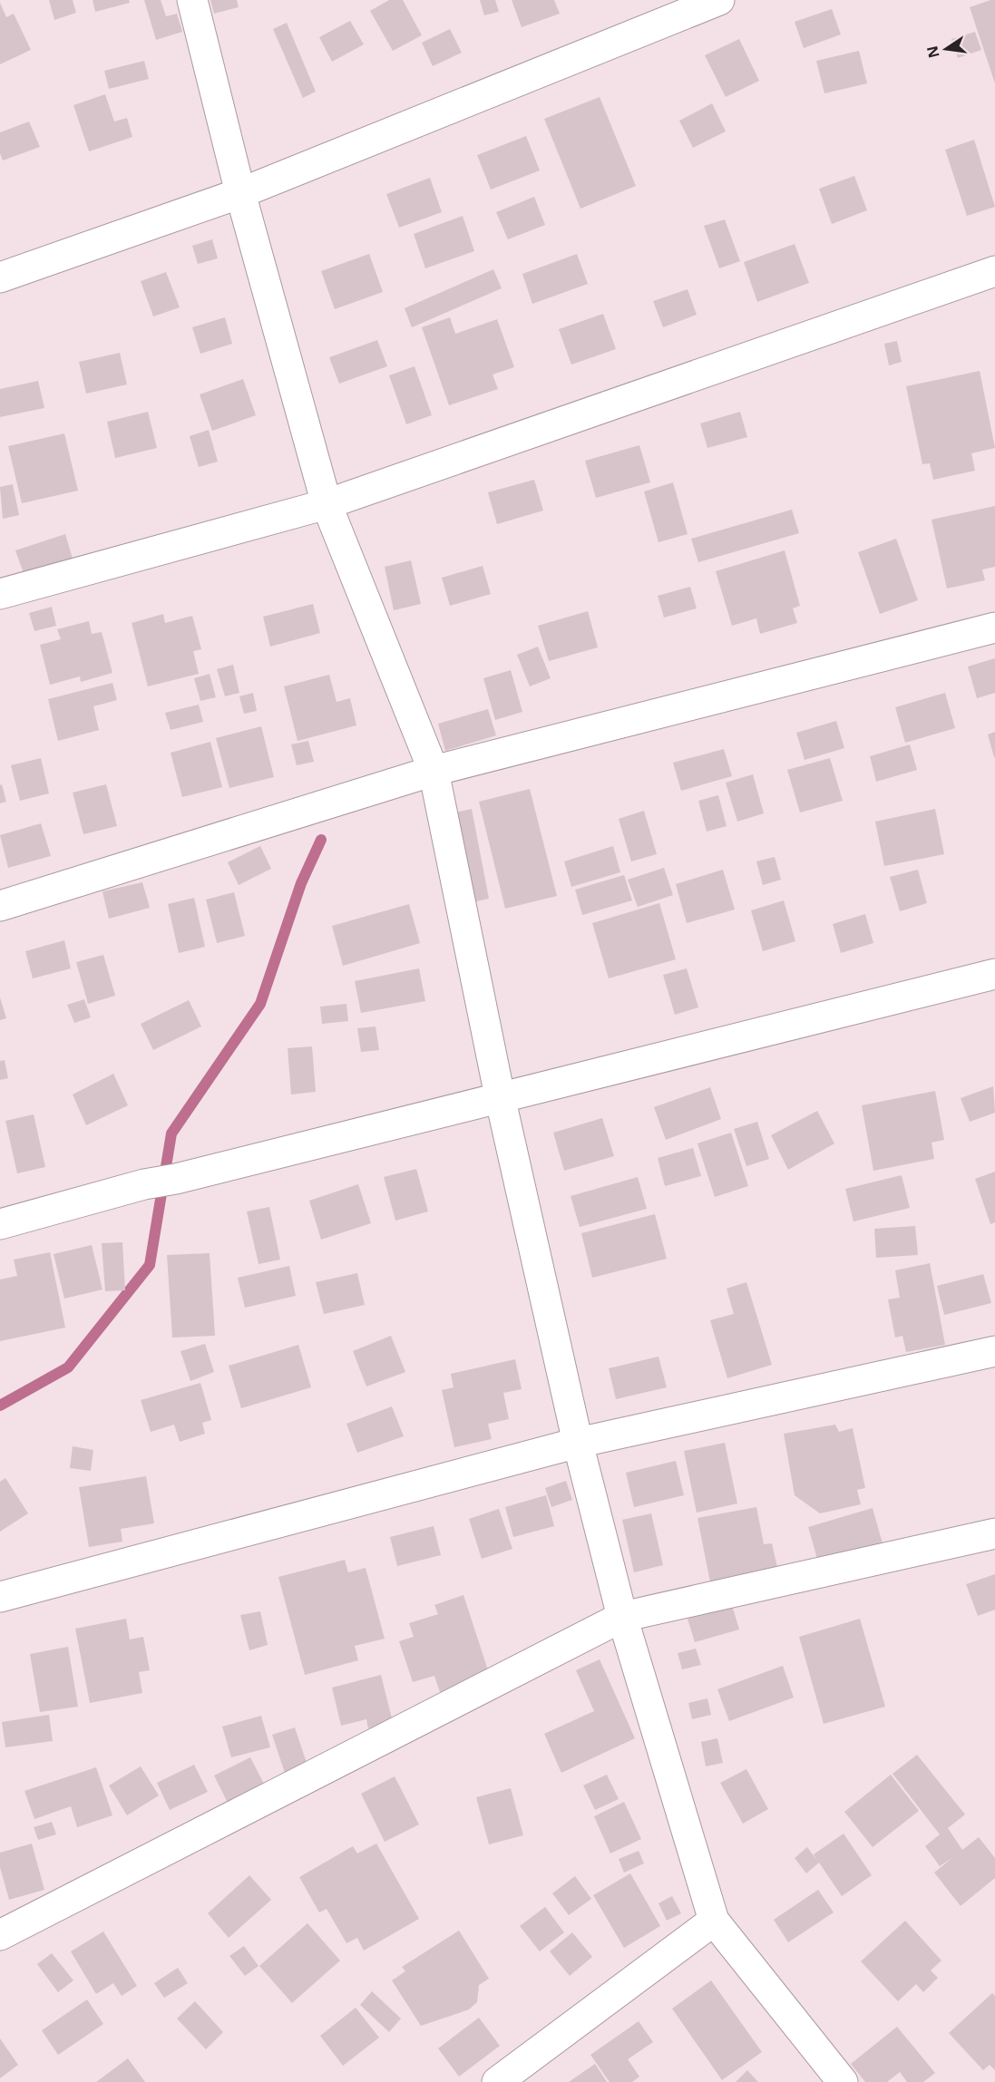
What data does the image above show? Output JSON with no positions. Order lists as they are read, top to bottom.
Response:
{
  "north": "left"
}
